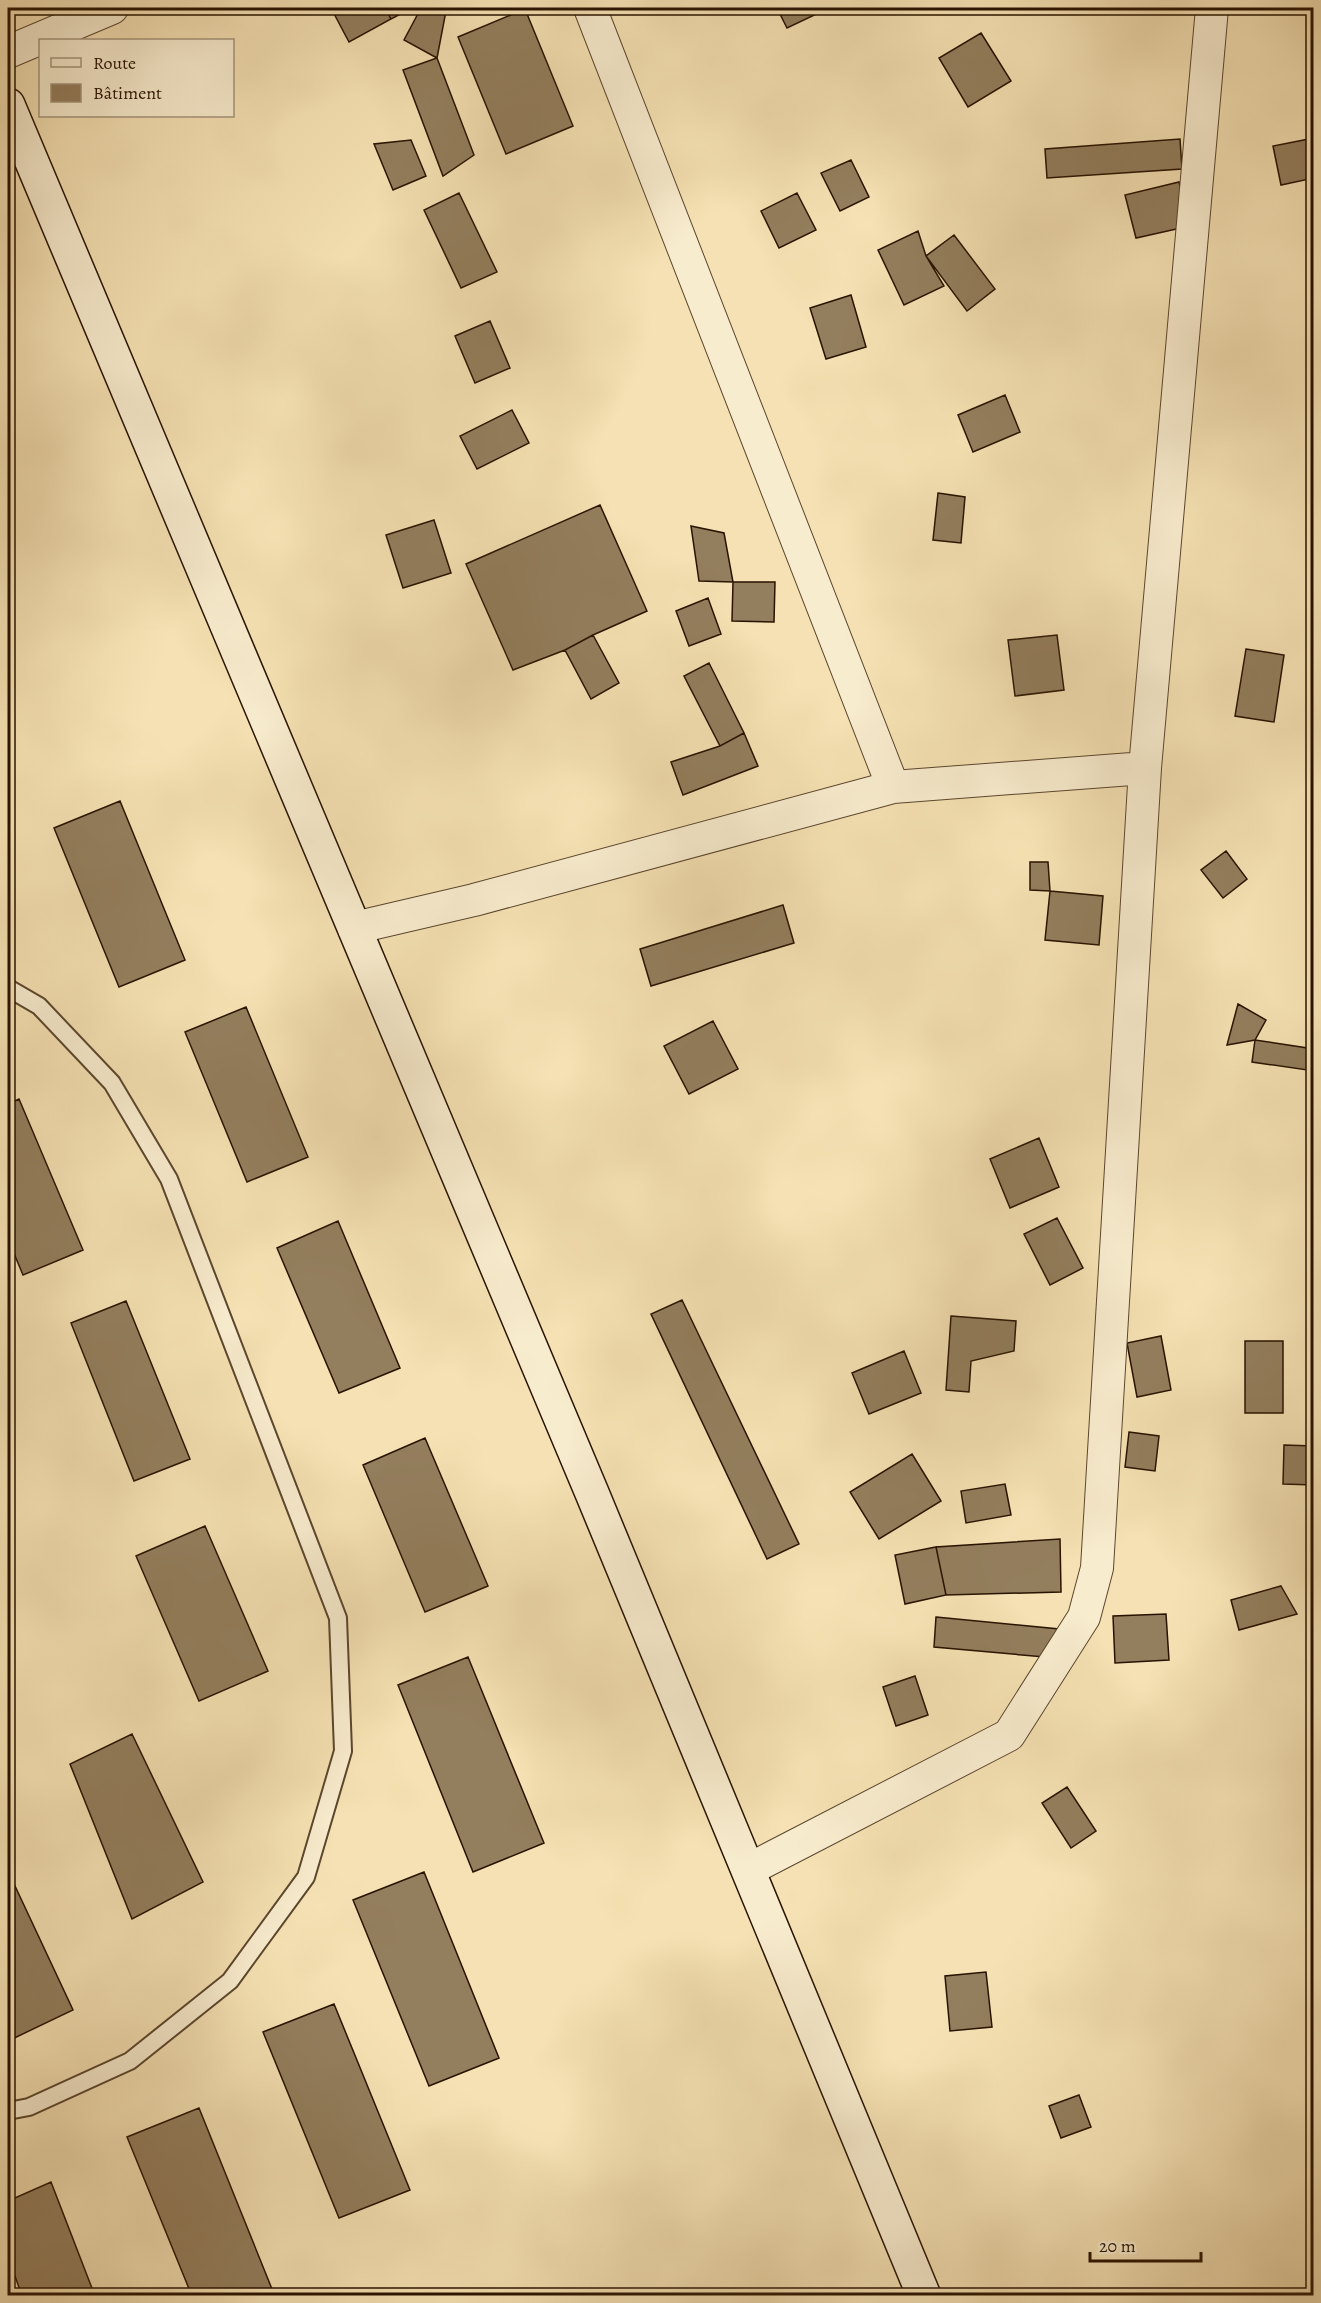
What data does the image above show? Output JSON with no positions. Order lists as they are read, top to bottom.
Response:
{
  "legend": ["Route", "Bâtiment"],
  "scale_bar": "20 m"
}
